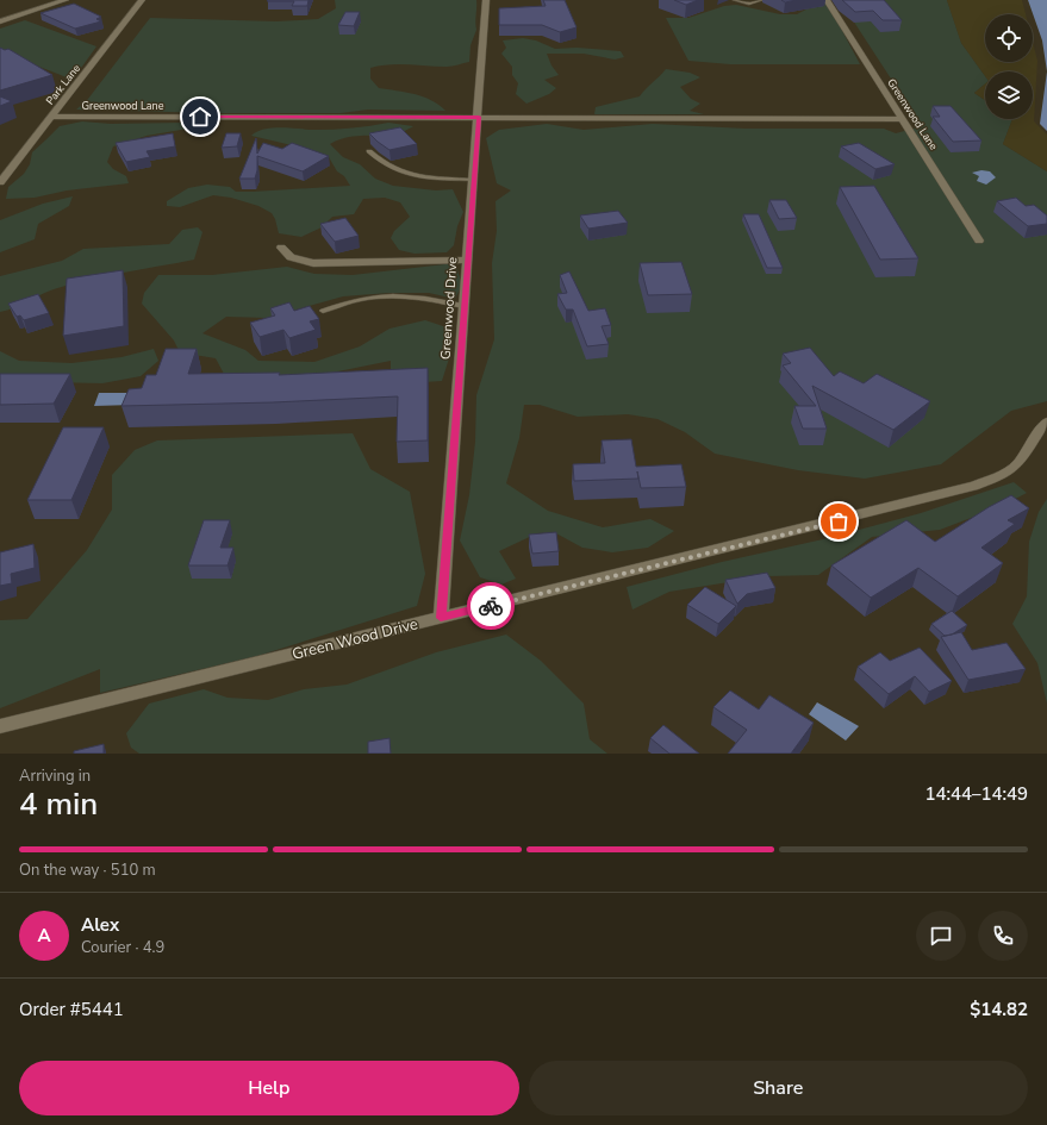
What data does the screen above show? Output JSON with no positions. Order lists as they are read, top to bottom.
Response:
{
  "streets": {
    "street": [
      "Park Lane",
      "Greenwood Lane",
      "Greenwood Drive",
      "Green Wood Drive"
    ]
  },
  "crossings": [
    ["Park Lane", "Greenwood Lane"],
    ["Greenwood Lane", "Greenwood Drive"],
    ["Greenwood Drive", "Green Wood Drive"]
  ],
  "page": {
    "heading": ["4 min", "Arriving in", "14:44–14:49"],
    "panel": [
      "Alex",
      "Courier · 4.9",
      "Order #5441",
      "$14.82"
    ],
    "bar": "On the way · 510 m",
    "round": "A",
    "buttons": ["Help", "Share"]
  }
}
